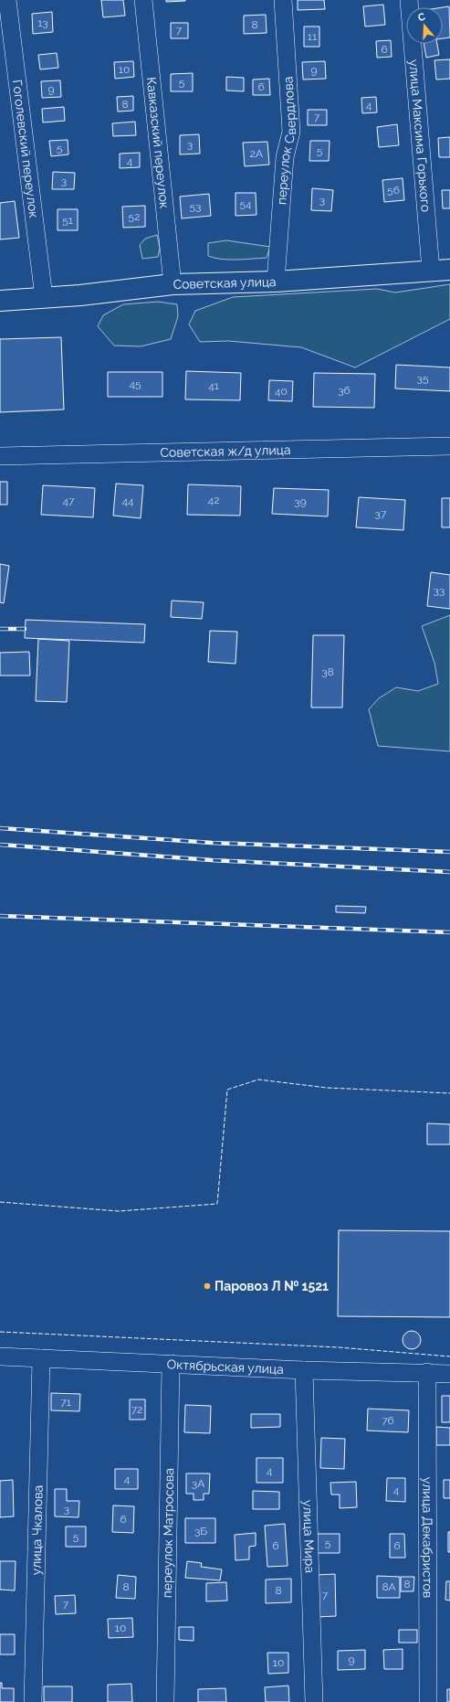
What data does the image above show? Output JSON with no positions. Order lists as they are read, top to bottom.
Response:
{
  "streets": {
    "main road": ["Советская улица"],
    "street": [
      "улица Максима Горького",
      "переулок Свердлова",
      "Кавказский переулок",
      "Гоголевский переулок",
      "Советская ж/д улица",
      "Октябрьская улица",
      "улица Чкалова",
      "переулок Матросова",
      "улица Мира",
      "улица Декабристов"
    ]
  },
  "crossings": [
    ["улица Максима Горького", "Советская улица"],
    ["переулок Свердлова", "Советская улица"],
    ["Кавказский переулок", "Советская улица"],
    ["Гоголевский переулок", "Советская улица"],
    ["Октябрьская улица", "улица Чкалова"],
    ["Октябрьская улица", "переулок Матросова"],
    ["Октябрьская улица", "улица Мира"],
    ["Октябрьская улица", "улица Декабристов"]
  ],
  "places": ["Паровоз Л № 1521"],
  "house_numbers": [
    "13",
    "8",
    "7",
    "11",
    "6",
    "10",
    "9",
    "5",
    "6",
    "9",
    "8",
    "4",
    "7",
    "3",
    "5",
    "5",
    "2А",
    "4",
    "3",
    "56",
    "3",
    "54",
    "53",
    "52",
    "51",
    "35",
    "45",
    "41",
    "36",
    "40",
    "42",
    "47",
    "44",
    "39",
    "37",
    "33",
    "38",
    "71",
    "72",
    "76",
    "4",
    "4",
    "3А",
    "4",
    "3",
    "6",
    "3Б",
    "5",
    "5",
    "6",
    "6",
    "8",
    "8",
    "8А",
    "8",
    "7",
    "7",
    "10",
    "9",
    "10"
  ],
  "north": "top"
}
